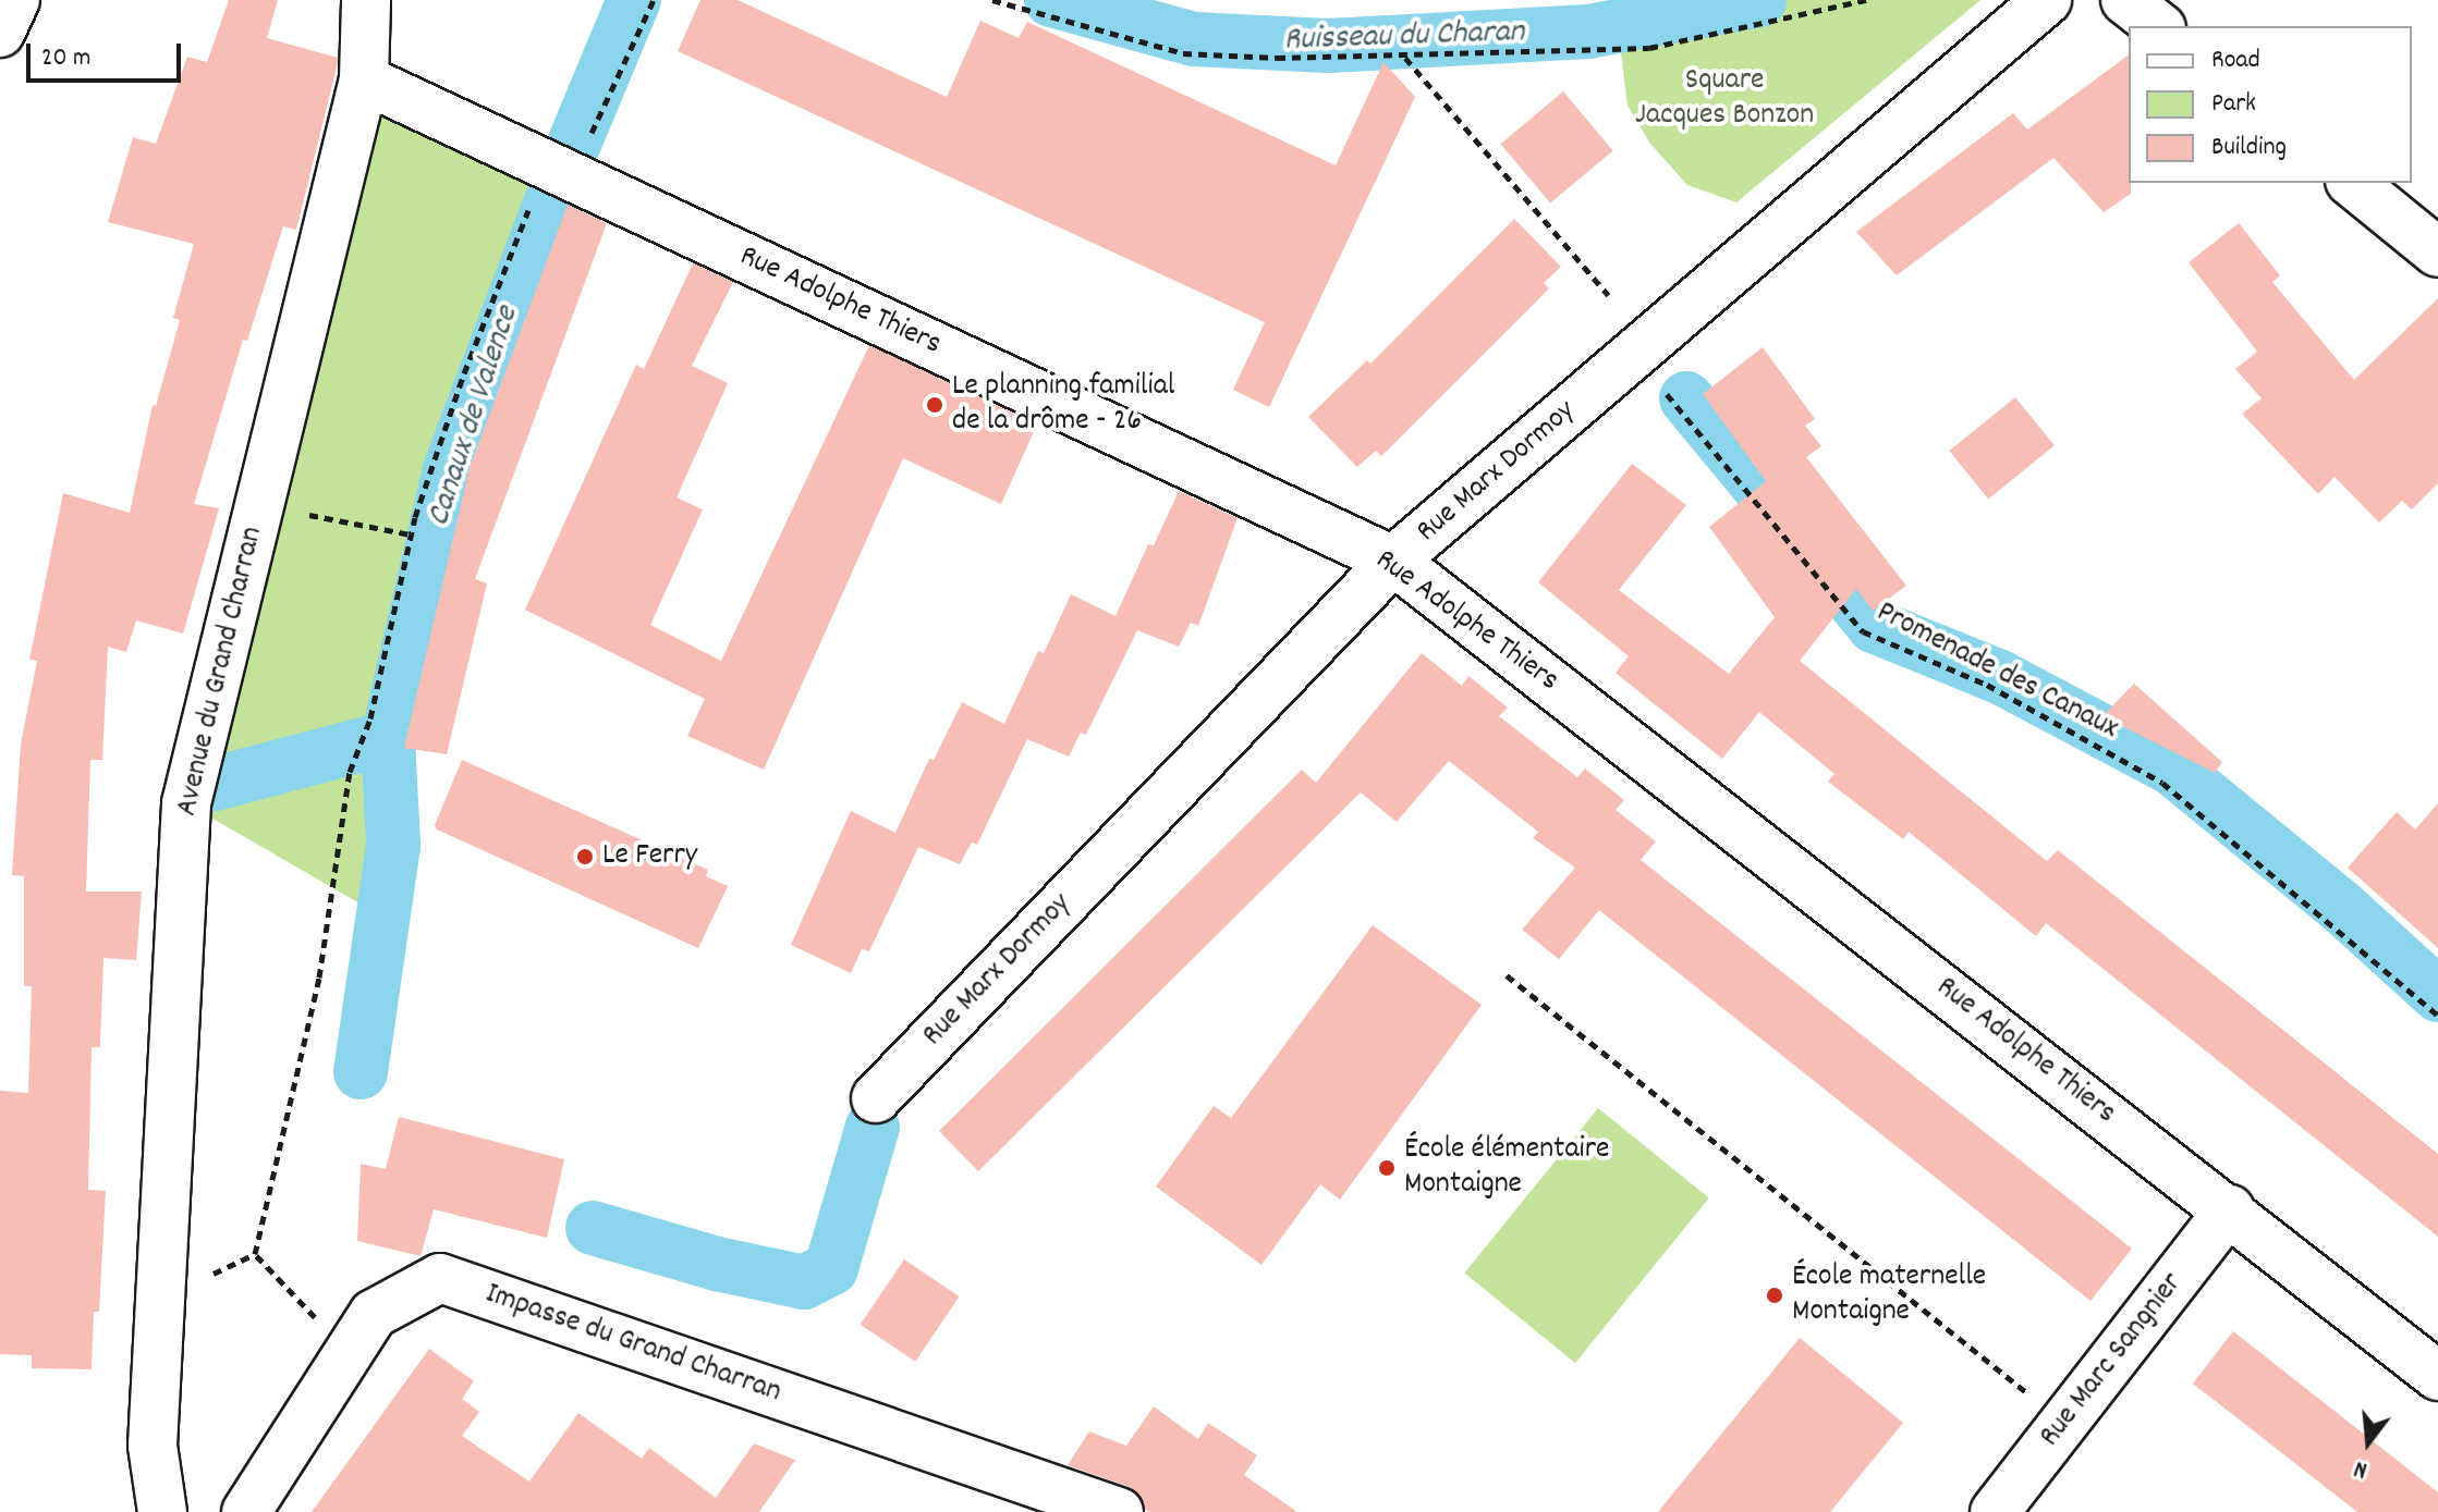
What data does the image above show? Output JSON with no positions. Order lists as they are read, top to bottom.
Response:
{
  "streets": {
    "street": [
      "Rue Adolphe Thiers",
      "Rue Marx Dormoy",
      "Avenue du Grand Charran",
      "Impasse du Grand Charran",
      "Rue Marc Sangnier"
    ],
    "path": ["Promenade des Canaux"]
  },
  "crossings": [
    ["Rue Adolphe Thiers", "Rue Marx Dormoy"],
    ["Rue Adolphe Thiers", "Avenue du Grand Charran"],
    ["Rue Adolphe Thiers", "Rue Marc Sangnier"],
    ["Rue Marx Dormoy", "Promenade des Canaux"]
  ],
  "water": ["Ruisseau du Charan", "Canaux de Valence"],
  "parks": ["Square Jacques Bonzon"],
  "places": [
    "Le planning familial de la drôme - 26",
    "Le Ferry",
    "École élémentaire Montaigne",
    "École maternelle Montaigne"
  ],
  "legend": ["Road", "Park", "Building"],
  "scale_bar": "20 m",
  "north": "bottom"
}
